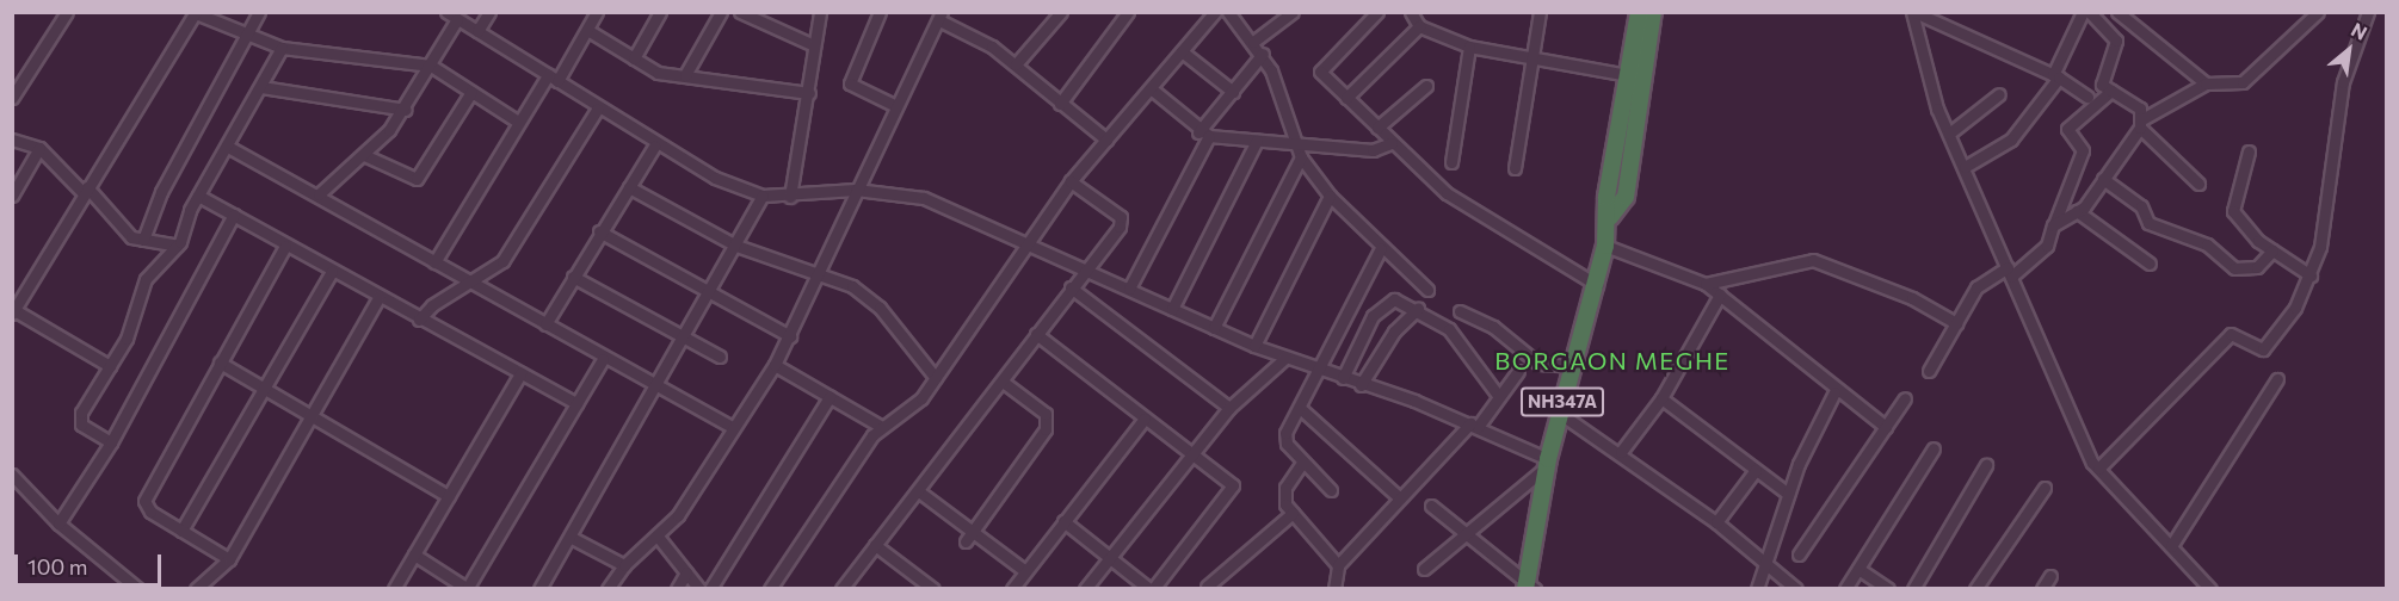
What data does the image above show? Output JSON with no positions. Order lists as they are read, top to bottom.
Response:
{
  "streets": {
    "highway": ["NH347A"]
  },
  "districts": ["BORGAON MEGHE"],
  "scale_bar": "100 m",
  "north": "top right"
}
